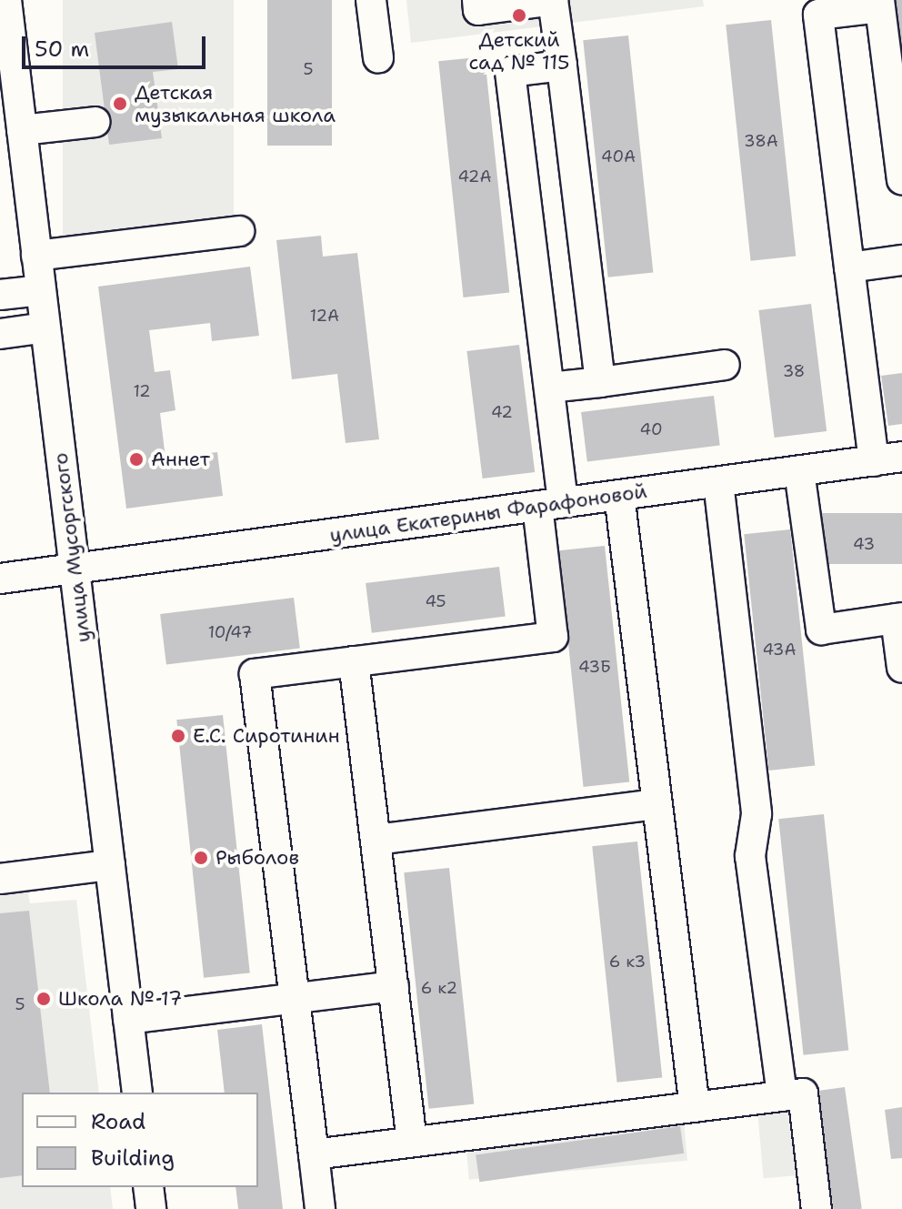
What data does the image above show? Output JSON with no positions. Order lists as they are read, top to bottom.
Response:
{
  "streets": {
    "street": ["улица Екатерины Фарафоновой", "улица Мусоргского"]
  },
  "crossings": [
    ["улица Екатерины Фарафоновой", "улица Мусоргского"]
  ],
  "places": [
    "Детский сад № 115",
    "Детская музыкальная школа",
    "Аннет",
    "Е.С. Сиротинин",
    "Рыболов",
    "Школа № 17"
  ],
  "house_numbers": [
    "5",
    "38А",
    "40А",
    "42А",
    "12А",
    "38",
    "12",
    "42",
    "40",
    "43",
    "45",
    "10/47",
    "43А",
    "43Б",
    "6 к3",
    "6 к2",
    "5"
  ],
  "legend": ["Road", "Building"],
  "scale_bar": "50 m"
}
